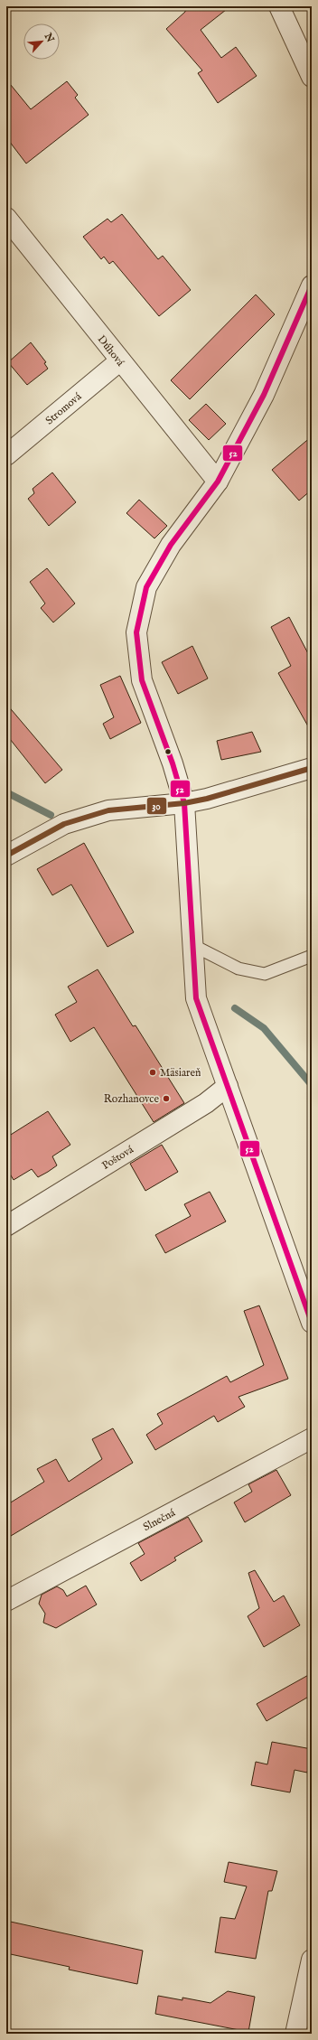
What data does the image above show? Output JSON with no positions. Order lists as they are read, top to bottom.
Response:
{
  "streets": {
    "street": [
      "Dúhová",
      "Stromová",
      "Poštová",
      "Slnečná"
    ]
  },
  "crossings": [
    ["Dúhová", "Stromová"]
  ],
  "places": ["Mäsiareň", "Rozhanovce"],
  "lines": ["transit line 52", "transit line 30"],
  "north": "top right"
}
